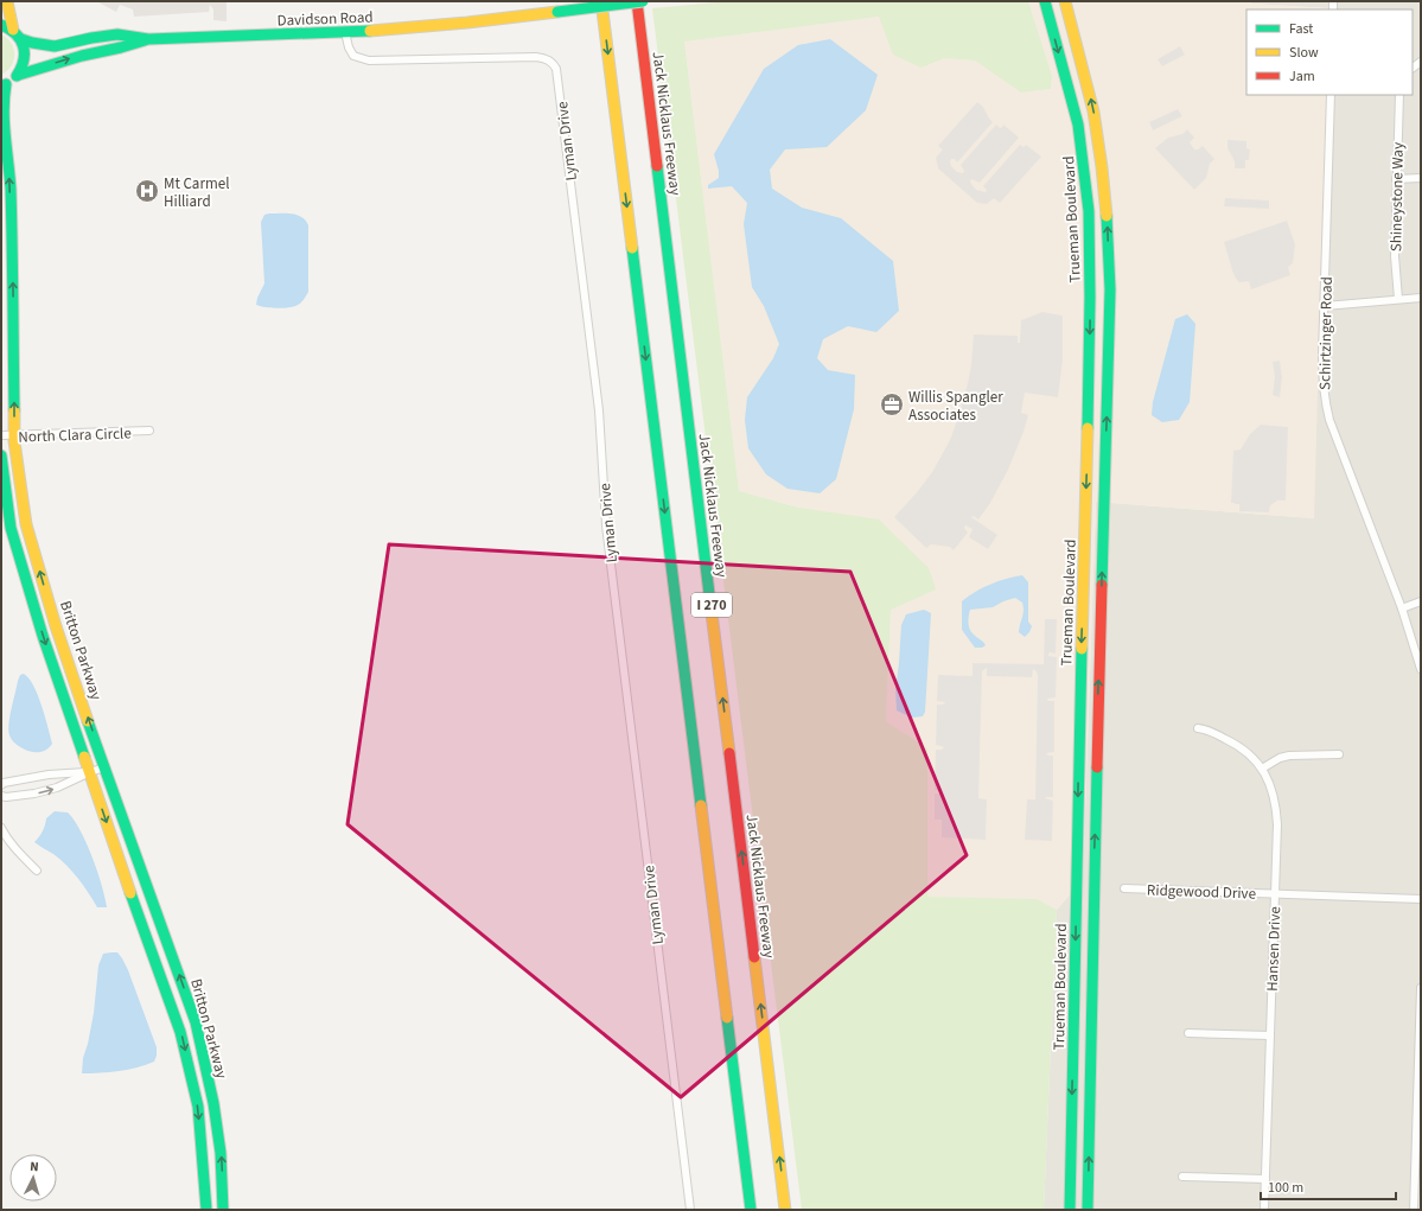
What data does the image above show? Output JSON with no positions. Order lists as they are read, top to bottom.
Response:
{
  "streets": {
    "main road": [
      "Davidson Road",
      "Jack Nicklaus Freeway",
      "Trueman Boulevard",
      "I 270",
      "Britton Parkway"
    ],
    "street": [
      "Lyman Drive",
      "Shineystone Way",
      "Schirtzinger Road",
      "North Clara Circle",
      "Ridgewood Drive",
      "Hansen Drive"
    ]
  },
  "crossings": [
    ["Davidson Road", "Lyman Drive"],
    ["North Clara Circle", "Britton Parkway"],
    ["Ridgewood Drive", "Hansen Drive"]
  ],
  "places": {
    "hospital": ["Mt Carmel Hilliard"],
    "office": ["Willis Spangler Associates"]
  },
  "legend": ["Fast", "Slow", "Jam"],
  "scale_bar": "100 m",
  "north": "top"
}
